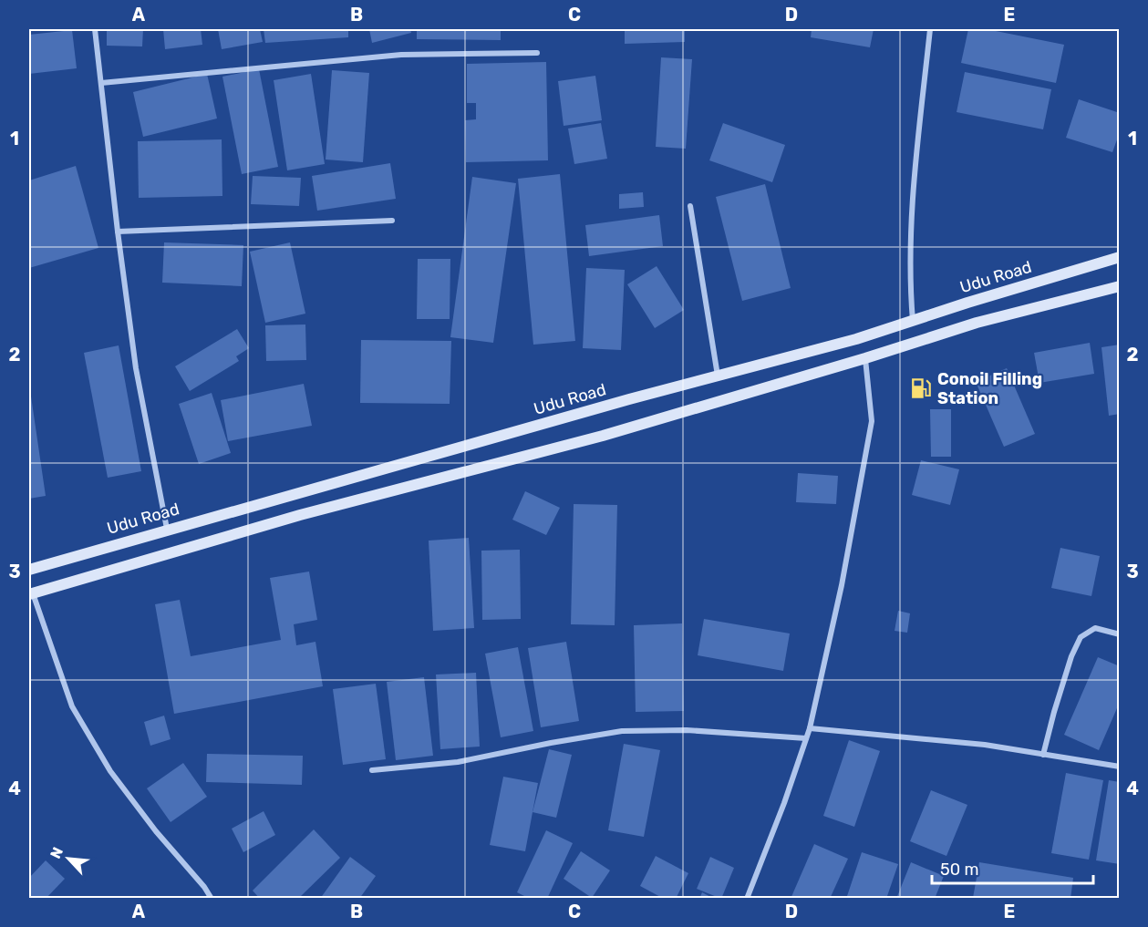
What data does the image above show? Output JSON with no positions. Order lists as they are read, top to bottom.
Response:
{
  "streets": {
    "main road": ["Udu Road"]
  },
  "places": {
    "fuel station": ["Conoil Filling Station"]
  },
  "scale_bar": "50 m",
  "north": "top left",
  "grid": {
    "columns": [
      "A",
      "B",
      "C",
      "D",
      "E"
    ],
    "rows": [
      "1",
      "2",
      "3",
      "4"
    ]
  }
}
